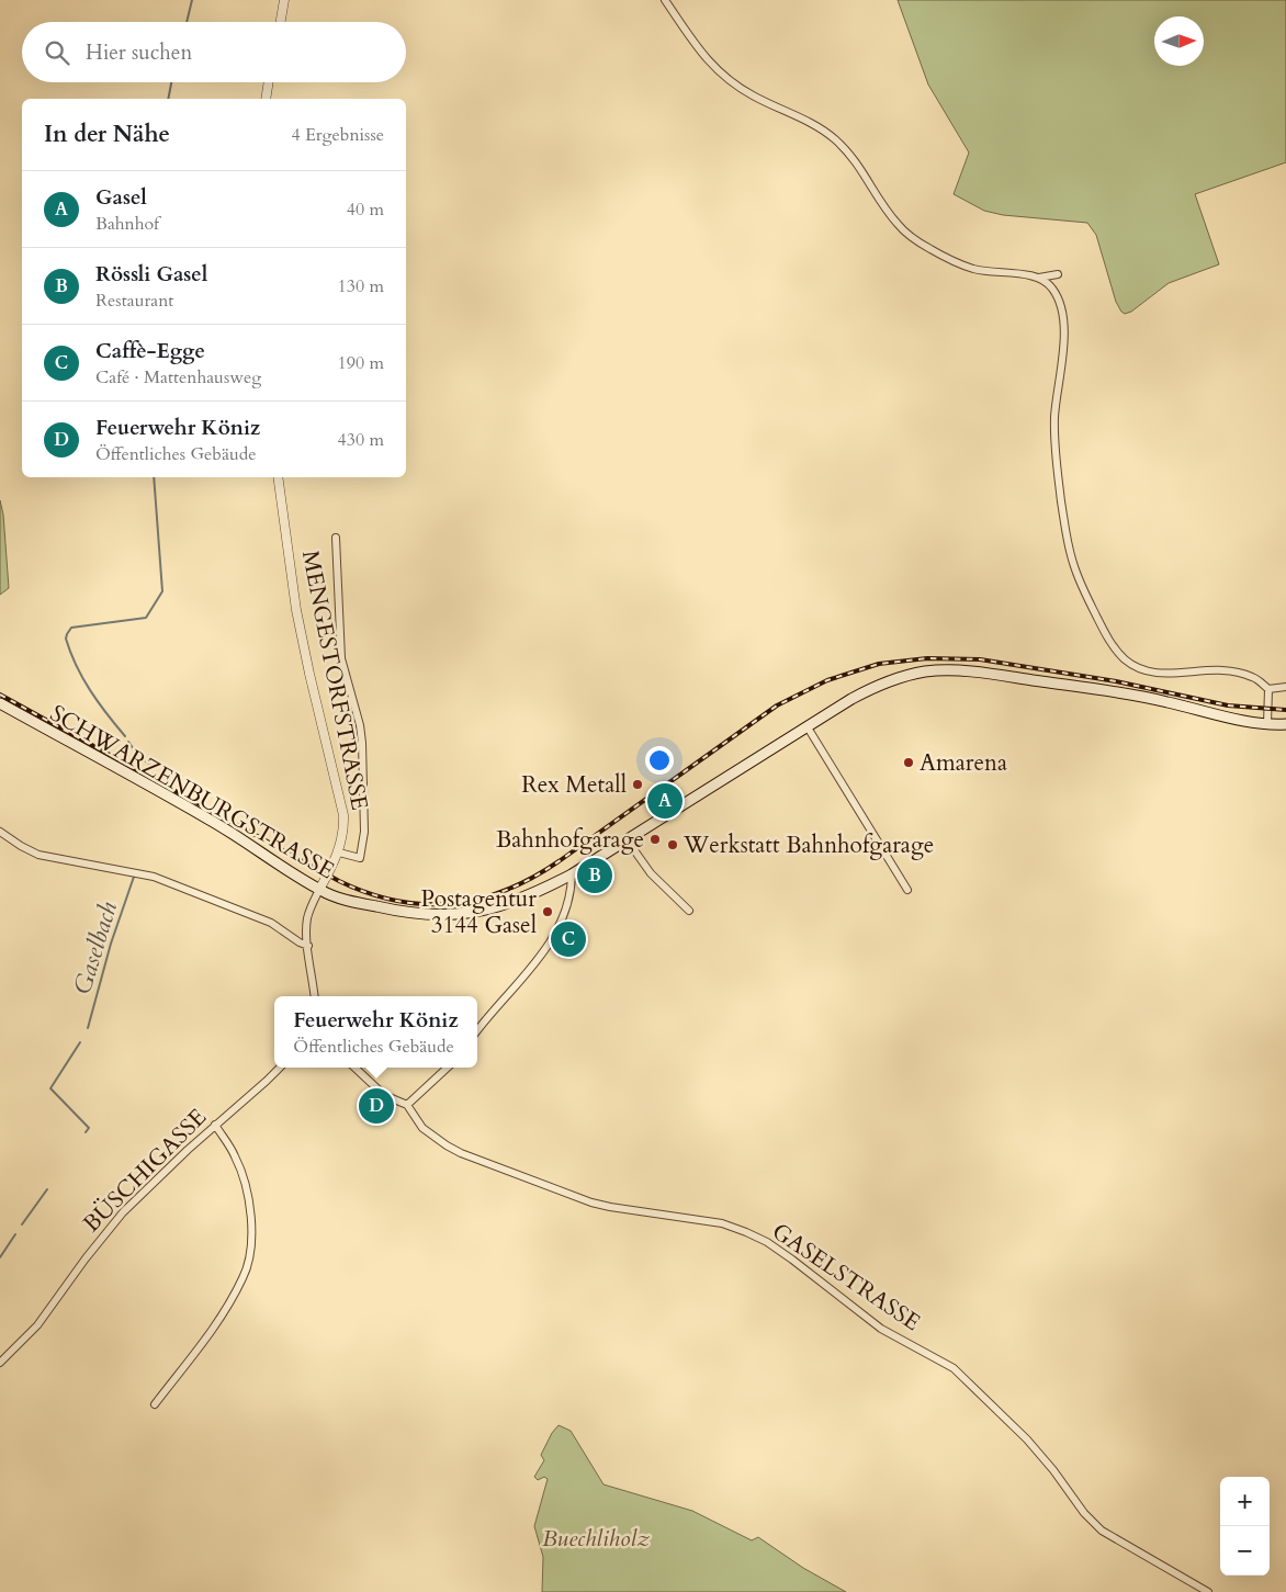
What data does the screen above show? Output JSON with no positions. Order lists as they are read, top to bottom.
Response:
{
  "streets": {
    "main road": ["SCHWARZENBURGSTRASSE"],
    "street": ["MENGESTORFSTRASSE", "BÜSCHIGASSE", "GASELSTRASSE"]
  },
  "crossings": [
    ["MENGESTORFSTRASSE", "SCHWARZENBURGSTRASSE"]
  ],
  "water": ["Gaselbach"],
  "parks": ["Buechliholz"],
  "places": [
    "Amarena",
    "Rex Metall",
    "Bahnhofgarage",
    "Werkstatt Bahnhofgarage",
    "Postagentur 3144 Gasel"
  ],
  "north": "right",
  "page": {
    "search": "Hier suchen",
    "heading": ["In der Nähe", "4 Ergebnisse"],
    "list": [
      {
        "mark": "A",
        "name": "Gasel",
        "note": "Bahnhof",
        "value": "40 m"
      },
      {
        "mark": "B",
        "name": "Rössli Gasel",
        "note": "Restaurant",
        "value": "130 m"
      },
      {
        "mark": "C",
        "name": "Caffè-Egge",
        "note": "Café · Mattenhausweg",
        "value": "190 m"
      },
      {
        "mark": "D",
        "name": "Feuerwehr Köniz",
        "note": "Öffentliches Gebäude",
        "value": "430 m"
      }
    ],
    "pins": [
      "A",
      "B",
      "C",
      "D"
    ],
    "popup": ["Feuerwehr Köniz", "Öffentliches Gebäude"],
    "map_buttons": ["+", "−"]
  }
}
